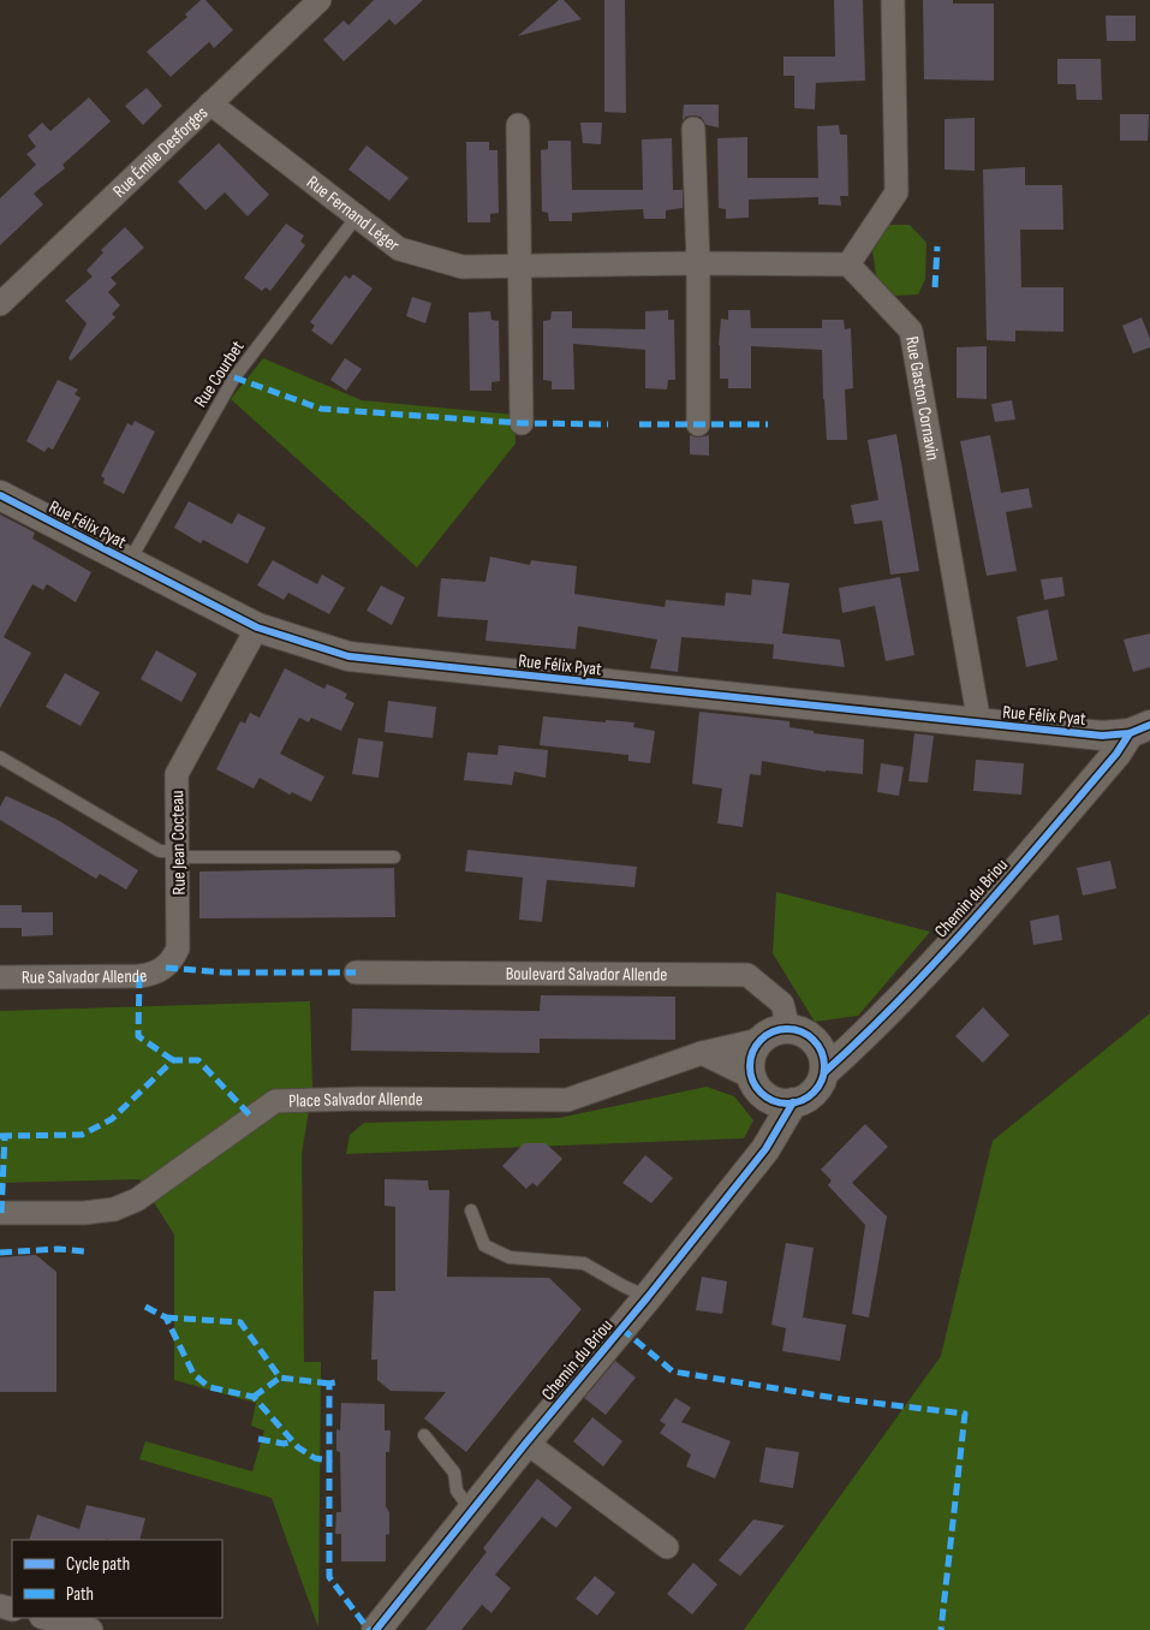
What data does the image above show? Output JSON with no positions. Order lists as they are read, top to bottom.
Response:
{
  "streets": {
    "street": [
      "Rue Émile Desforges",
      "Rue Fernand Léger",
      "Rue Gaston Cornavin",
      "Rue Félix Pyat",
      "Rue Jean Cocteau",
      "Chemin du Briou",
      "Boulevard Salvador Allende",
      "Rue Salvador Allende",
      "Place Salvador Allende"
    ],
    "lane": ["Rue Courbet"]
  },
  "crossings": [
    ["Rue Émile Desforges", "Rue Fernand Léger"],
    ["Rue Fernand Léger", "Rue Courbet"],
    ["Rue Fernand Léger", "Rue Gaston Cornavin"],
    ["Rue Courbet", "Rue Félix Pyat"],
    ["Rue Gaston Cornavin", "Rue Félix Pyat"],
    ["Rue Félix Pyat", "Rue Jean Cocteau"],
    ["Rue Félix Pyat", "Chemin du Briou"],
    ["Rue Jean Cocteau", "Rue Salvador Allende"],
    ["Chemin du Briou", "Boulevard Salvador Allende"]
  ],
  "legend": ["Cycle path", "Path"]
}
